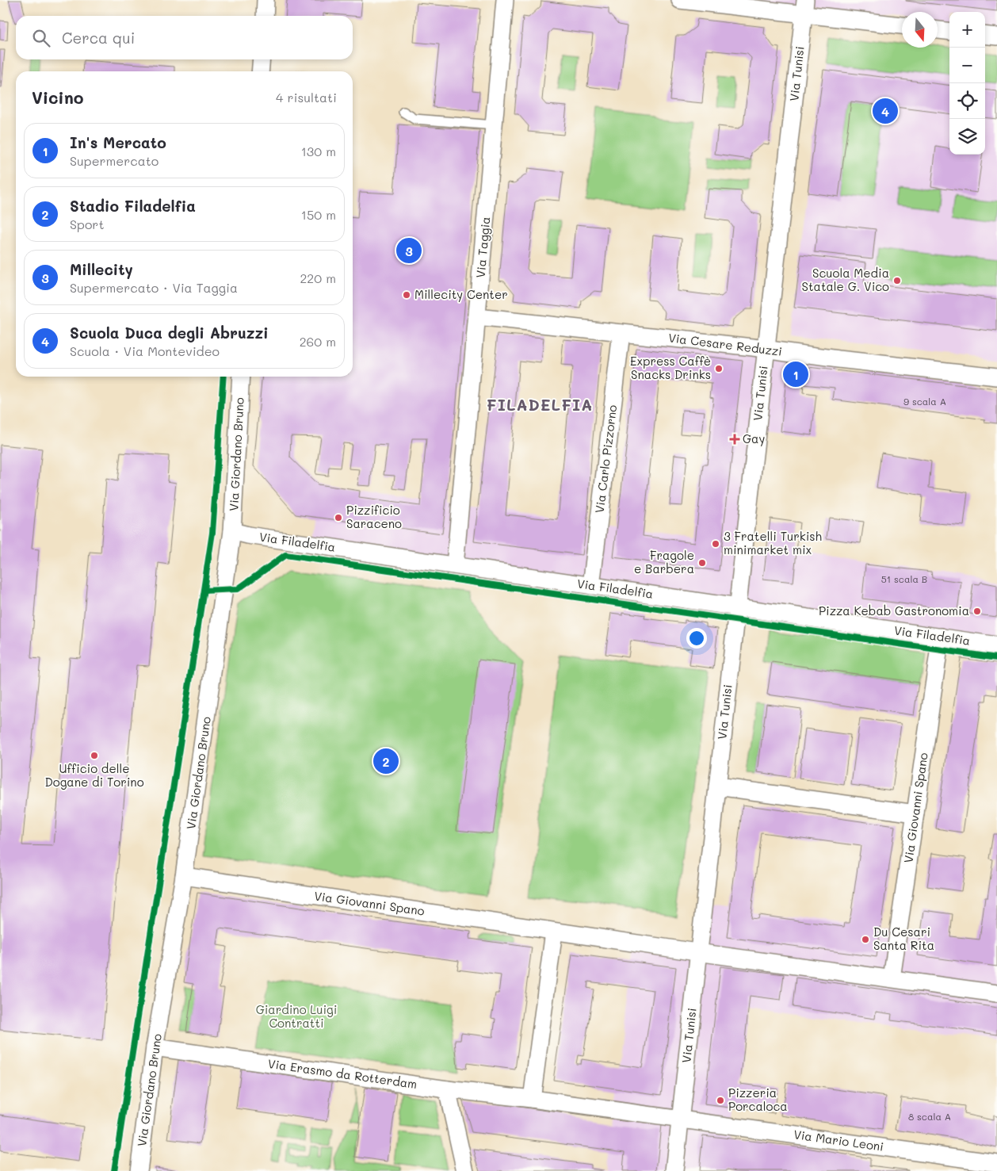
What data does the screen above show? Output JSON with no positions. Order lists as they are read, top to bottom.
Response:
{
  "streets": {
    "street": [
      "Via Tunisi",
      "Via Taggia",
      "Via Cesare Reduzzi",
      "Via Giordano Bruno",
      "Via Carlo Pizzorno",
      "Via Filadelfia",
      "Via Giovanni Spano",
      "Via Erasmo da Rotterdam",
      "Via Mario Leoni"
    ]
  },
  "crossings": [
    ["Via Tunisi", "Via Cesare Reduzzi"],
    ["Via Tunisi", "Via Filadelfia"],
    ["Via Tunisi", "Via Giovanni Spano"],
    ["Via Tunisi", "Via Mario Leoni"],
    ["Via Taggia", "Via Cesare Reduzzi"],
    ["Via Taggia", "Via Filadelfia"],
    ["Via Cesare Reduzzi", "Via Carlo Pizzorno"],
    ["Via Giordano Bruno", "Via Filadelfia"],
    ["Via Giordano Bruno", "Via Giovanni Spano"],
    ["Via Giordano Bruno", "Via Erasmo da Rotterdam"],
    ["Via Carlo Pizzorno", "Via Filadelfia"],
    ["Via Filadelfia", "Via Giovanni Spano"]
  ],
  "districts": ["FILADELFIA"],
  "parks": ["Giardino Luigi Contratti"],
  "places": {
    "other": [
      "Scuola Media Statale G. Vico",
      "Millecity Center",
      "Express Caffè Snacks Drinks",
      "Pizzificio Saraceno",
      "3 Fratelli Turkish minimarket mix",
      "Fragole e Barbera",
      "Pizza Kebab Gastronomia",
      "Ufficio delle Dogane di Torino",
      "Du Cesari Santa Rita",
      "Pizzeria Porcaloca"
    ],
    "health": ["Gay"]
  },
  "house_numbers": ["9 scala A", "51 scala B", "8 scala A"],
  "north": "bottom",
  "page": {
    "map_buttons": ["+", "−"],
    "search": "Cerca qui",
    "heading": ["Vicino", "4 risultati"],
    "pins": [
      "4",
      "3",
      "1",
      "2"
    ],
    "list": [
      {
        "mark": "1",
        "name": "In's Mercato",
        "note": "Supermercato",
        "value": "130 m"
      },
      {
        "mark": "2",
        "name": "Stadio Filadelfia",
        "note": "Sport",
        "value": "150 m"
      },
      {
        "mark": "3",
        "name": "Millecity",
        "note": "Supermercato · Via Taggia",
        "value": "220 m"
      },
      {
        "mark": "4",
        "name": "Scuola Duca degli Abruzzi",
        "note": "Scuola · Via Montevideo",
        "value": "260 m"
      }
    ]
  }
}
